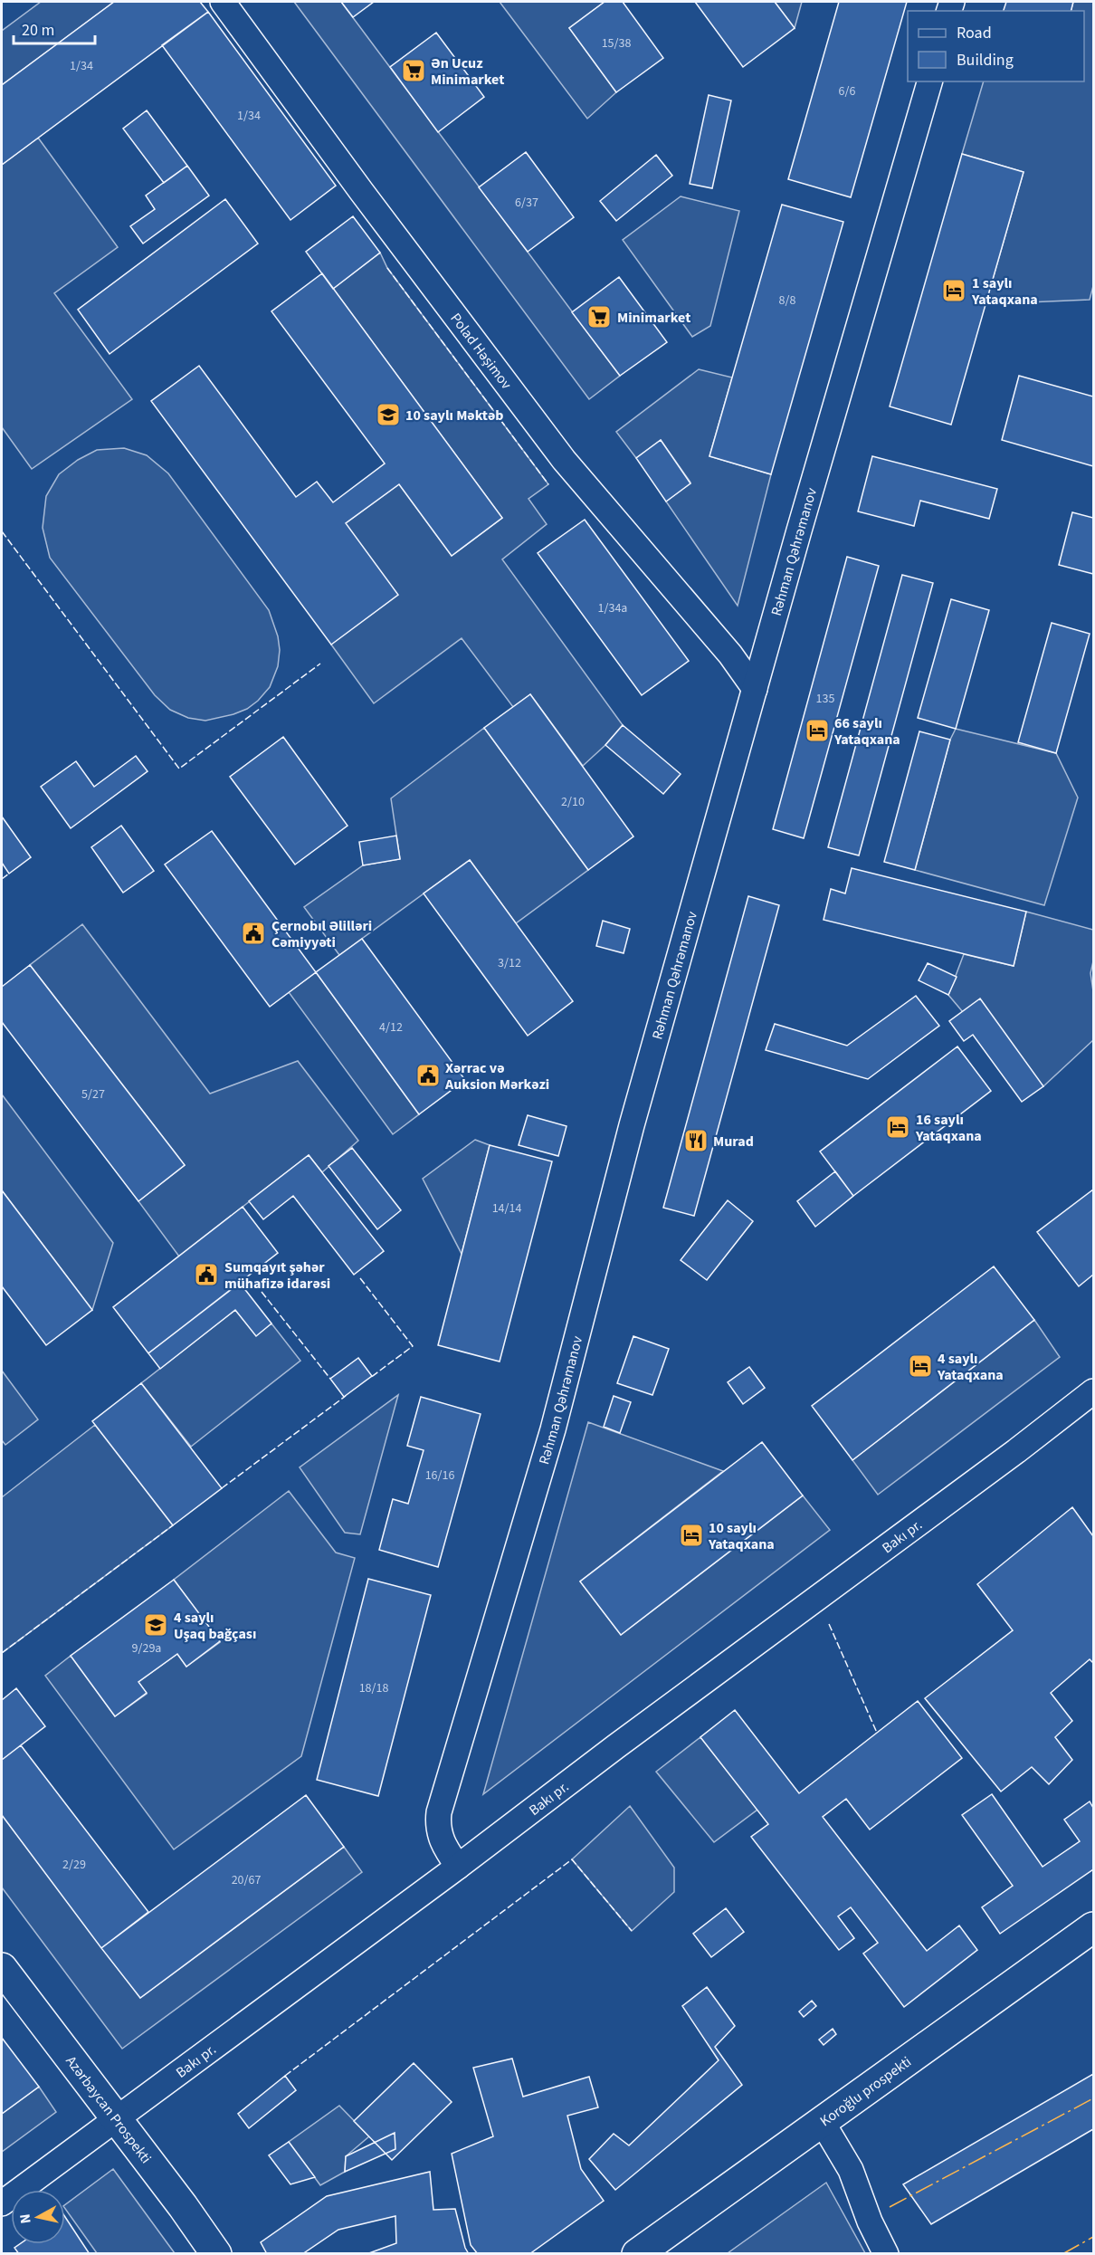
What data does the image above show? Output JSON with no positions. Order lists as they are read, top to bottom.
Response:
{
  "streets": {
    "street": [
      "Polad Həşimov",
      "Rəhman Qəhrəmanov",
      "Bakı pr.",
      "Koroğlu prospekti",
      "Azərbaycan Prospekti"
    ]
  },
  "crossings": [
    ["Polad Həşimov", "Rəhman Qəhrəmanov"],
    ["Rəhman Qəhrəmanov", "Bakı pr."],
    ["Bakı pr.", "Azərbaycan Prospekti"]
  ],
  "places": {
    "supermarket": ["Ən Ucuz Minimarket", "Minimarket"],
    "hotel": [
      "1 saylı Yataqxana",
      "66 saylı Yataqxana",
      "16 saylı Yataqxana",
      "4 saylı Yataqxana",
      "10 saylı Yataqxana"
    ],
    "school or university": ["10 saylı Məktəb", "4 saylı Uşaq bağçası"],
    "public building": ["Çernobıl Əlilləri Cəmiyyəti", "Xərrac və Auksion Mərkəzi", "Sumqayıt şəhər mühafizə idarəsi"],
    "restaurant": ["Murad"]
  },
  "house_numbers": [
    "15/38",
    "1/34",
    "6/6",
    "1/34",
    "6/37",
    "8/8",
    "1/34a",
    "135",
    "2/10",
    "3/12",
    "4/12",
    "5/27",
    "14/14",
    "16/16",
    "9/29a",
    "18/18",
    "2/29",
    "20/67"
  ],
  "legend": ["Road", "Building"],
  "scale_bar": "20 m",
  "north": "left"
}
